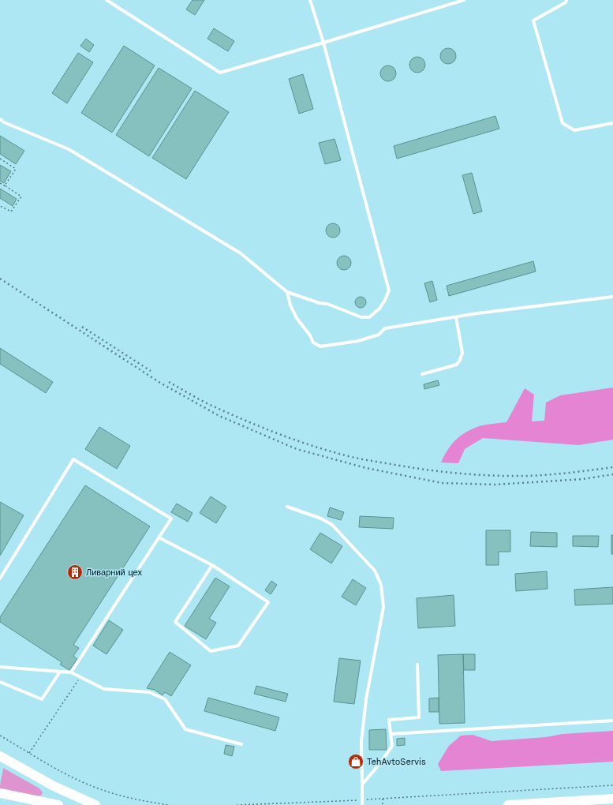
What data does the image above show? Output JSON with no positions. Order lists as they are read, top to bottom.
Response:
{
  "places": {
    "building": ["Ливарний цех"],
    "shop": ["TehAvtoServis"]
  }
}
